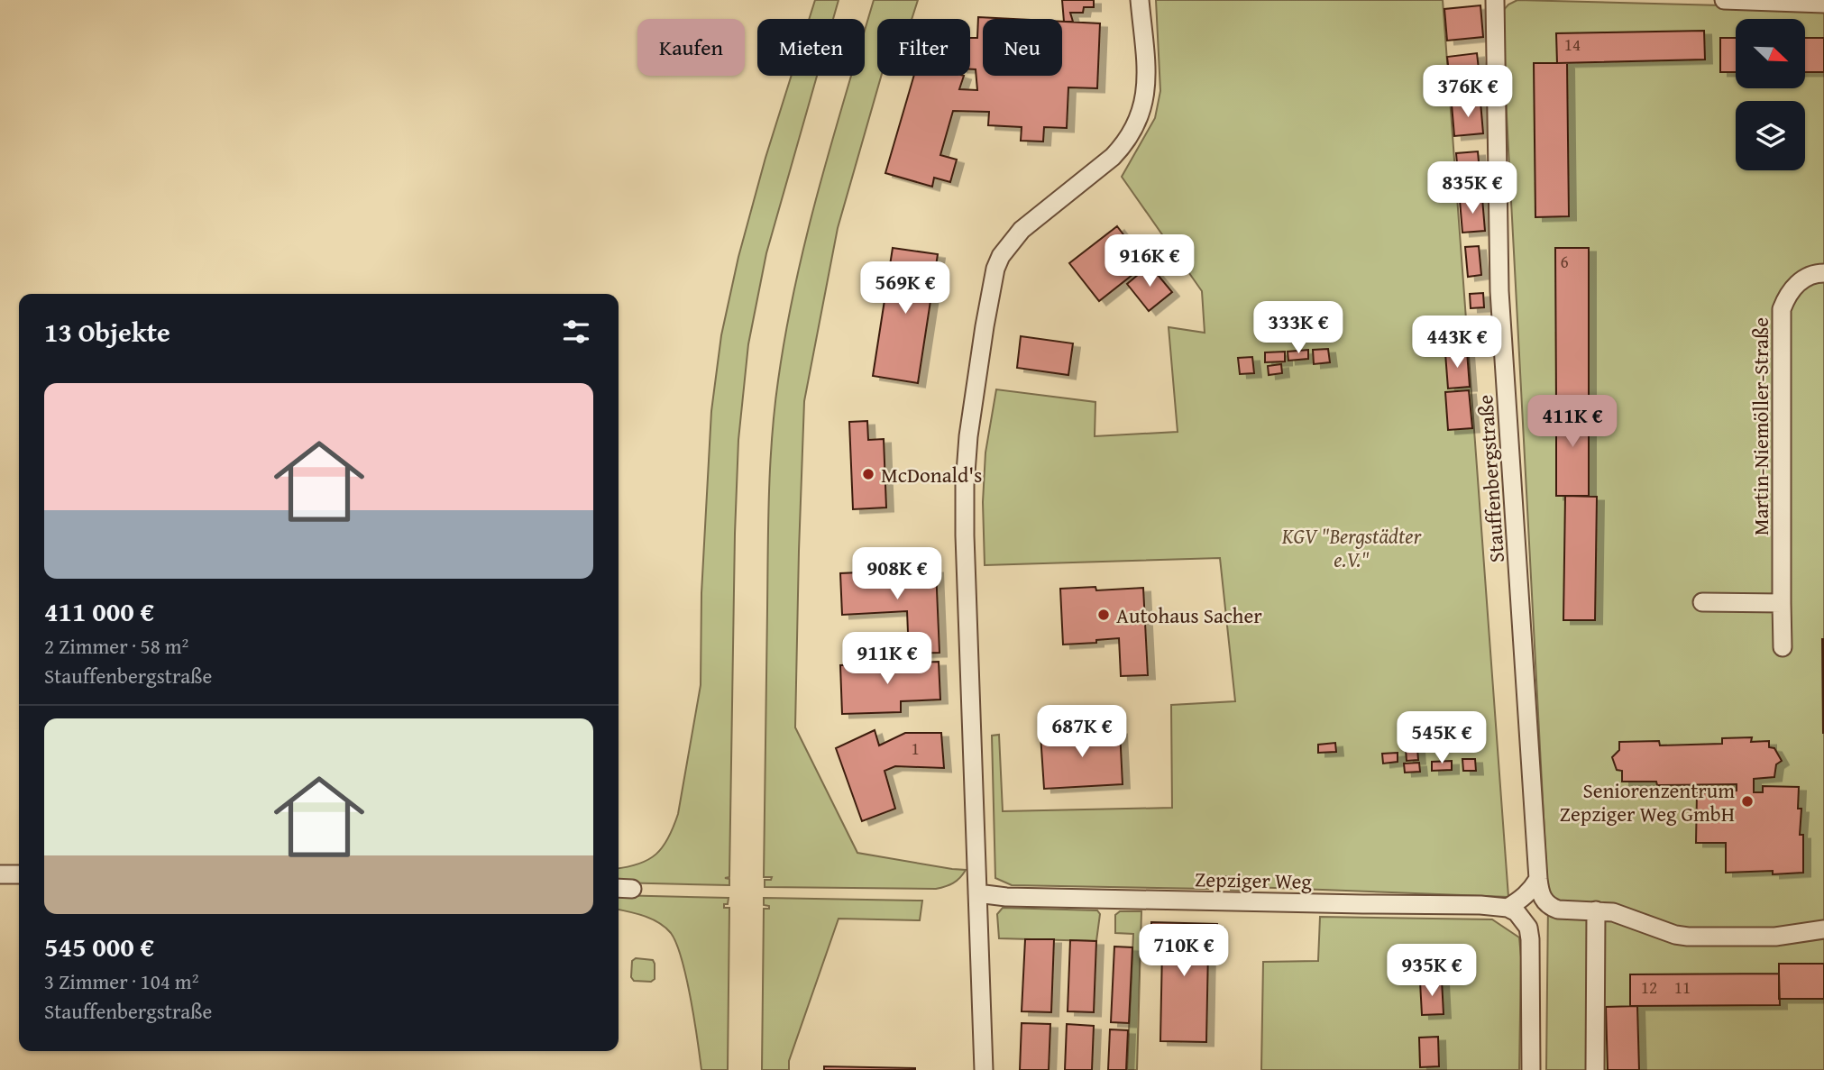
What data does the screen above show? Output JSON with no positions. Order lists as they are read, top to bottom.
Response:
{
  "streets": {
    "street": ["Martin-Niemöller-Straße", "Stauffenbergstraße", "Zepziger Weg"]
  },
  "parks": ["KGV \"Bergstädter e.V.\""],
  "places": ["McDonald's", "Autohaus Sacher", "Seniorenzentrum Zepziger Weg GmbH"],
  "house_numbers": [
    "14",
    "6",
    "1",
    "12",
    "11"
  ],
  "north": "bottom right",
  "page": {
    "chip": [
      "Kaufen",
      "Mieten",
      "Filter",
      "Neu"
    ],
    "price": [
      "376K €",
      "835K €",
      "916K €",
      "569K €",
      "333K €",
      "443K €",
      "411K €",
      "908K €",
      "911K €",
      "687K €",
      "545K €",
      "710K €",
      "935K €"
    ],
    "heading": "13 Objekte",
    "list": [
      {
        "name": "411 000 €",
        "note": "2 Zimmer · 58 m² · Stauffenbergstraße"
      },
      {
        "name": "545 000 €",
        "note": "3 Zimmer · 104 m² · Stauffenbergstraße"
      }
    ]
  }
}
